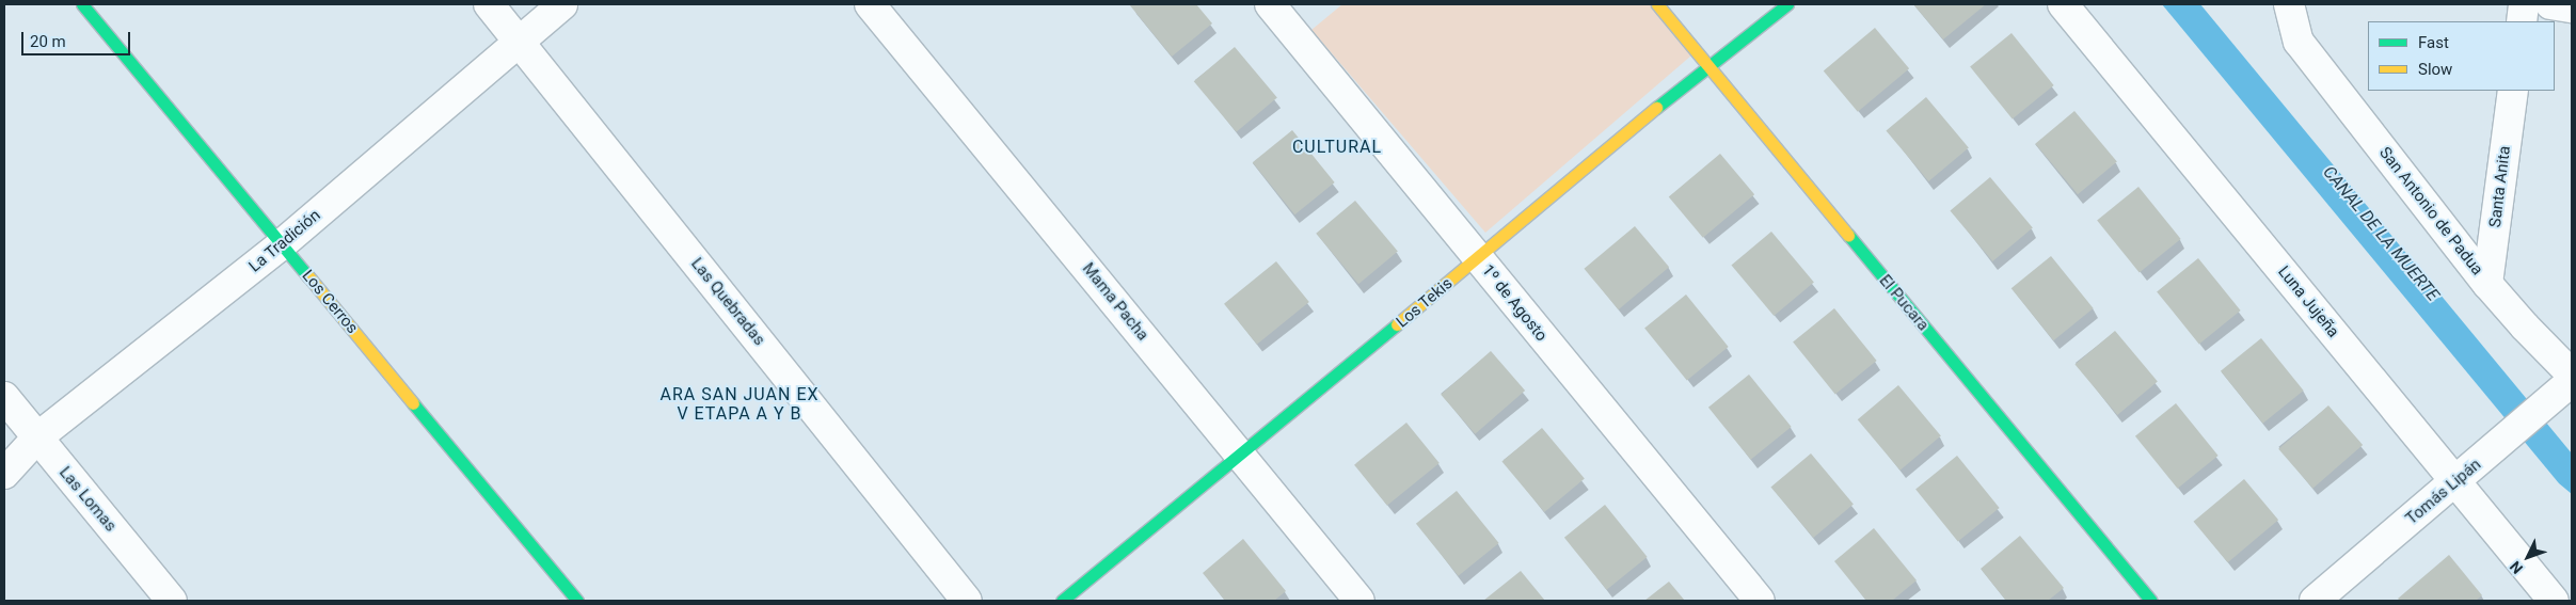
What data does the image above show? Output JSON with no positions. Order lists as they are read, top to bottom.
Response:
{
  "streets": {
    "street": [
      "Santa Anita",
      "San Antonio de Padua",
      "La Tradición",
      "Los Cerros",
      "Las Quebradas",
      "Mama Pacha",
      "Luna Jujeña",
      "Los Tekis",
      "1º de Agosto",
      "El Pucara",
      "Tomás Lipán",
      "Las Lomas"
    ]
  },
  "crossings": [
    ["Santa Anita", "San Antonio de Padua"],
    ["La Tradición", "Los Cerros"],
    ["La Tradición", "Las Quebradas"],
    ["La Tradición", "Las Lomas"],
    ["Mama Pacha", "Los Tekis"],
    ["Luna Jujeña", "Tomás Lipán"],
    ["Los Tekis", "1º de Agosto"],
    ["Los Tekis", "El Pucara"]
  ],
  "districts": ["CULTURAL", "ARA SAN JUAN EX V ETAPA A Y B"],
  "water": ["CANAL DE LA MUERTE"],
  "legend": ["Fast", "Slow"],
  "scale_bar": "20 m",
  "north": "bottom left"
}
